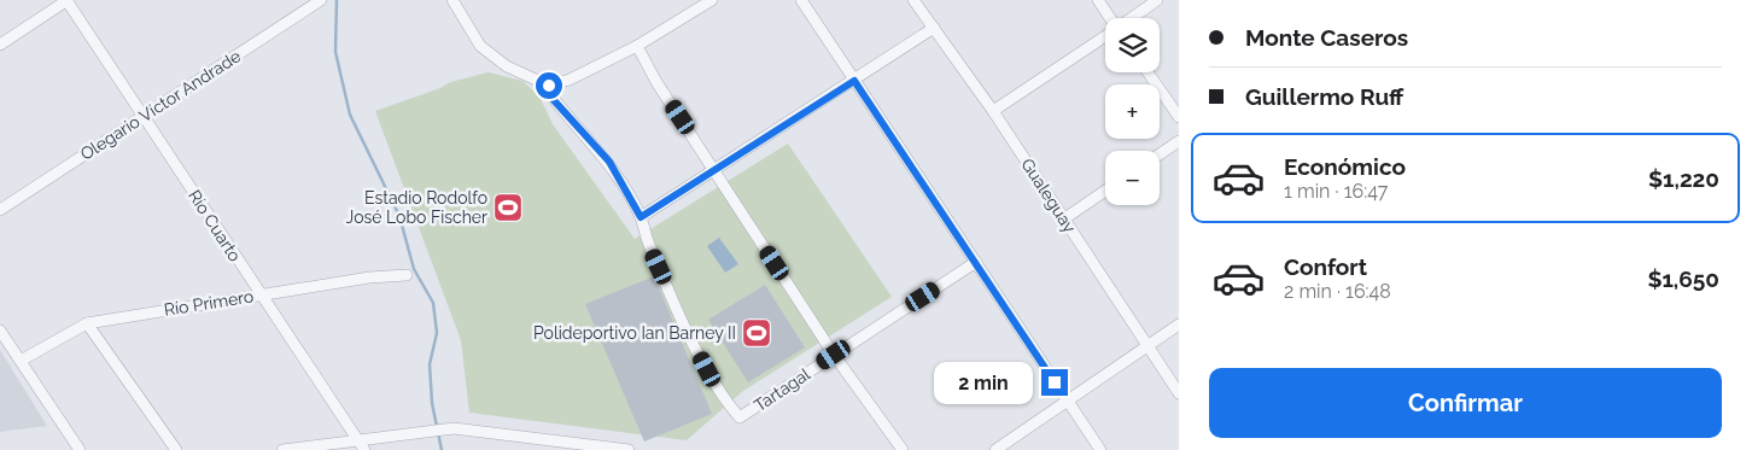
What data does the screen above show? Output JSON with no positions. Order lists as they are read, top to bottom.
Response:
{
  "streets": {
    "street": [
      "Olegario Víctor Andrade",
      "Gualeguay",
      "Río Cuarto",
      "Río Primero",
      "Tartagal"
    ]
  },
  "crossings": [
    ["Olegario Víctor Andrade", "Río Cuarto"],
    ["Río Cuarto", "Río Primero"]
  ],
  "places": {
    "sports": ["Estadio Rodolfo José Lobo Fischer", "Polideportivo Ian Barney II"]
  },
  "page": {
    "banner": ["Monte Caseros", "Guillermo Ruff"],
    "map_buttons": ["+", "−"],
    "list": [
      {
        "name": "Económico",
        "note": "1 min · 16:47",
        "value": "$1,220"
      },
      {
        "name": "Confort",
        "note": "2 min · 16:48",
        "value": "$1,650"
      }
    ],
    "buttons": "Confirmar",
    "bubble": "2 min"
  }
}
